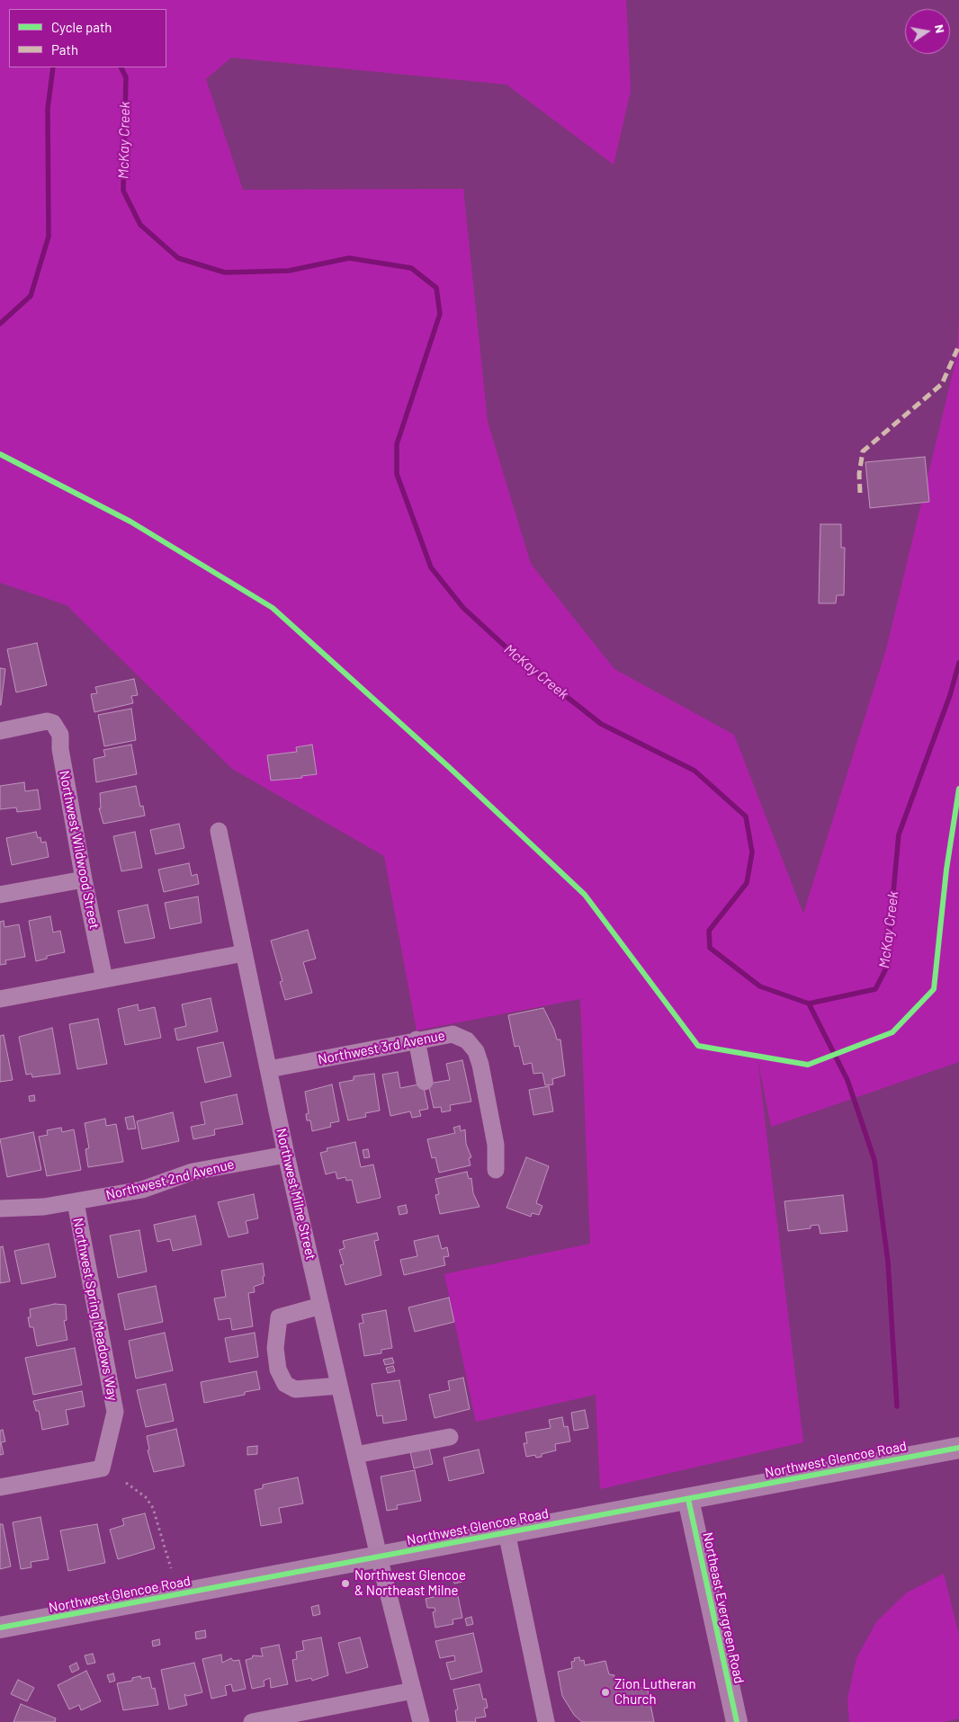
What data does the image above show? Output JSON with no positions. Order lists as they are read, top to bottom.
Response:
{
  "streets": {
    "main road": ["Northwest Glencoe Road", "Northeast Evergreen Road"],
    "street": [
      "Northwest Wildwood Street",
      "Northwest 3rd Avenue",
      "Northwest 2nd Avenue",
      "Northwest Milne Street",
      "Northwest Spring Meadows Way"
    ]
  },
  "crossings": [
    ["Northwest 3rd Avenue", "Northwest Milne Street"],
    ["Northwest 2nd Avenue", "Northwest Milne Street"],
    ["Northwest 2nd Avenue", "Northwest Spring Meadows Way"],
    ["Northwest Milne Street", "Northwest Glencoe Road"],
    ["Northwest Glencoe Road", "Northeast Evergreen Road"]
  ],
  "water": ["McKay Creek"],
  "places": ["Northwest Glencoe & Northeast Milne", "Zion Lutheran Church"],
  "legend": ["Cycle path", "Path"],
  "north": "right"
}
